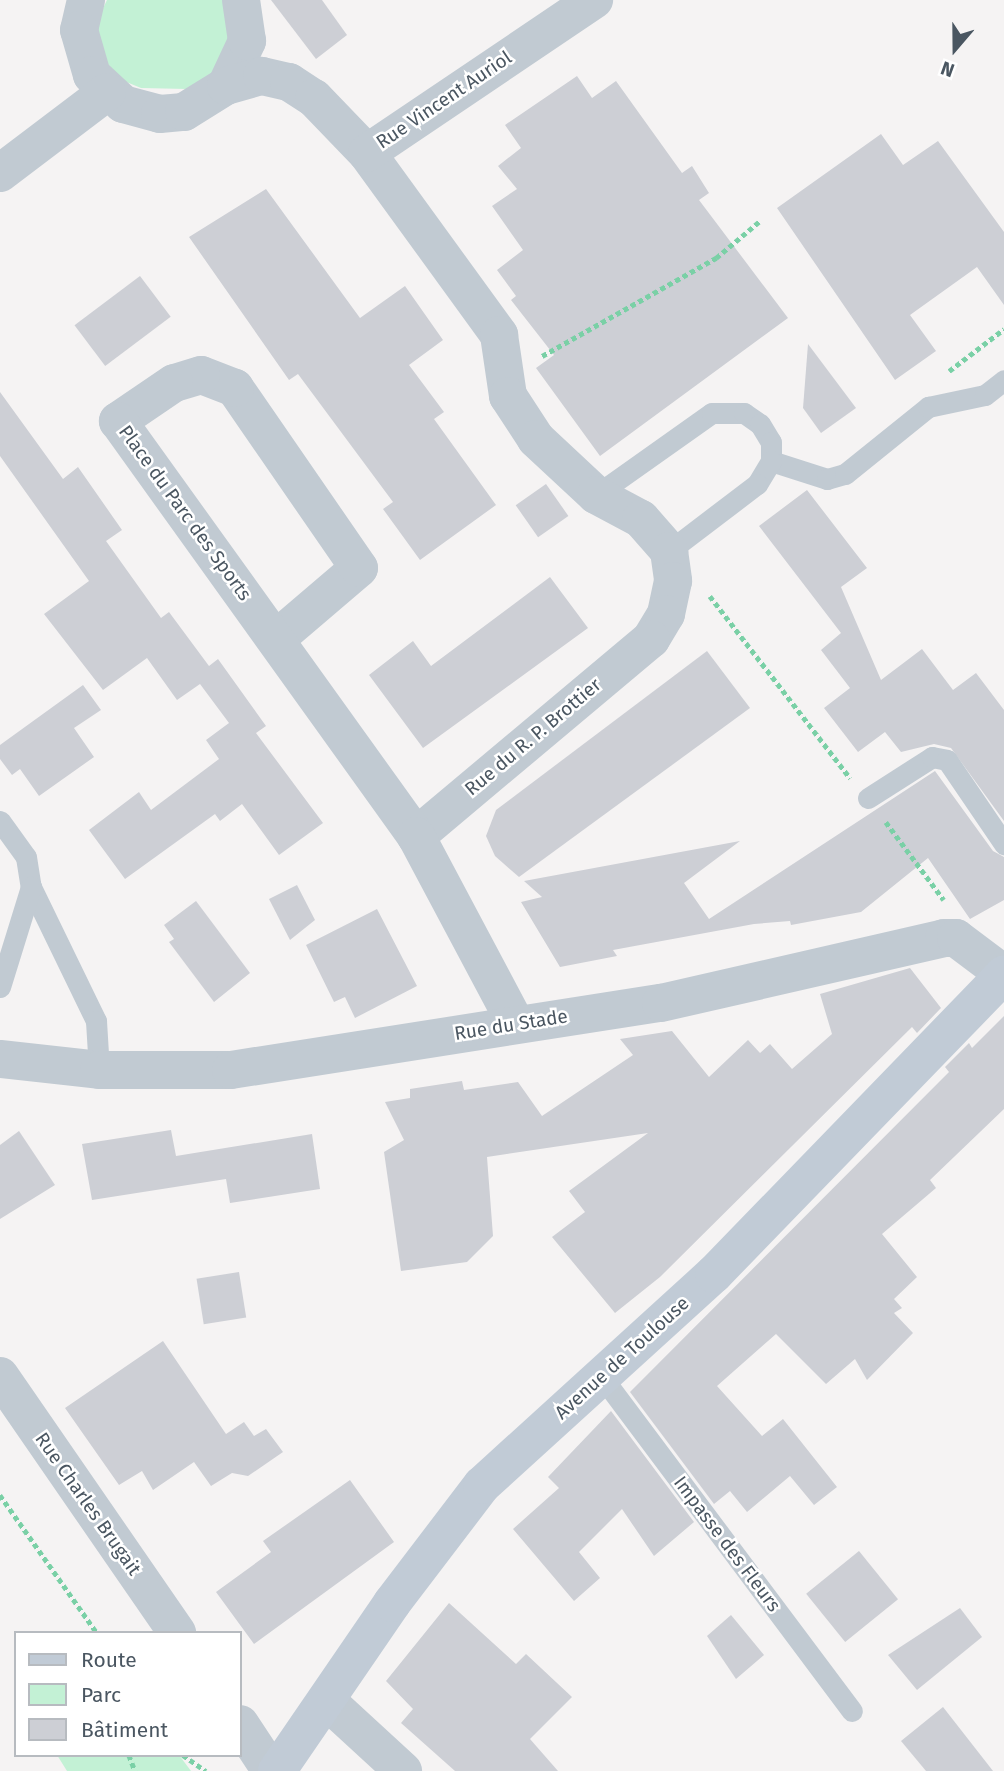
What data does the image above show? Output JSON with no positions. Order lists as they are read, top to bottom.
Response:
{
  "streets": {
    "street": [
      "Rue Vincent Auriol",
      "Place du Parc des Sports",
      "Rue du R. P. Brottier",
      "Rue du Stade",
      "Avenue de Toulouse",
      "Rue Charles Brugait"
    ],
    "lane": ["Impasse des Fleurs"]
  },
  "crossings": [
    ["Place du Parc des Sports", "Rue du R. P. Brottier"],
    ["Place du Parc des Sports", "Rue du Stade"],
    ["Avenue de Toulouse", "Impasse des Fleurs"]
  ],
  "legend": ["Route", "Parc", "Bâtiment"],
  "north": "bottom"
}
